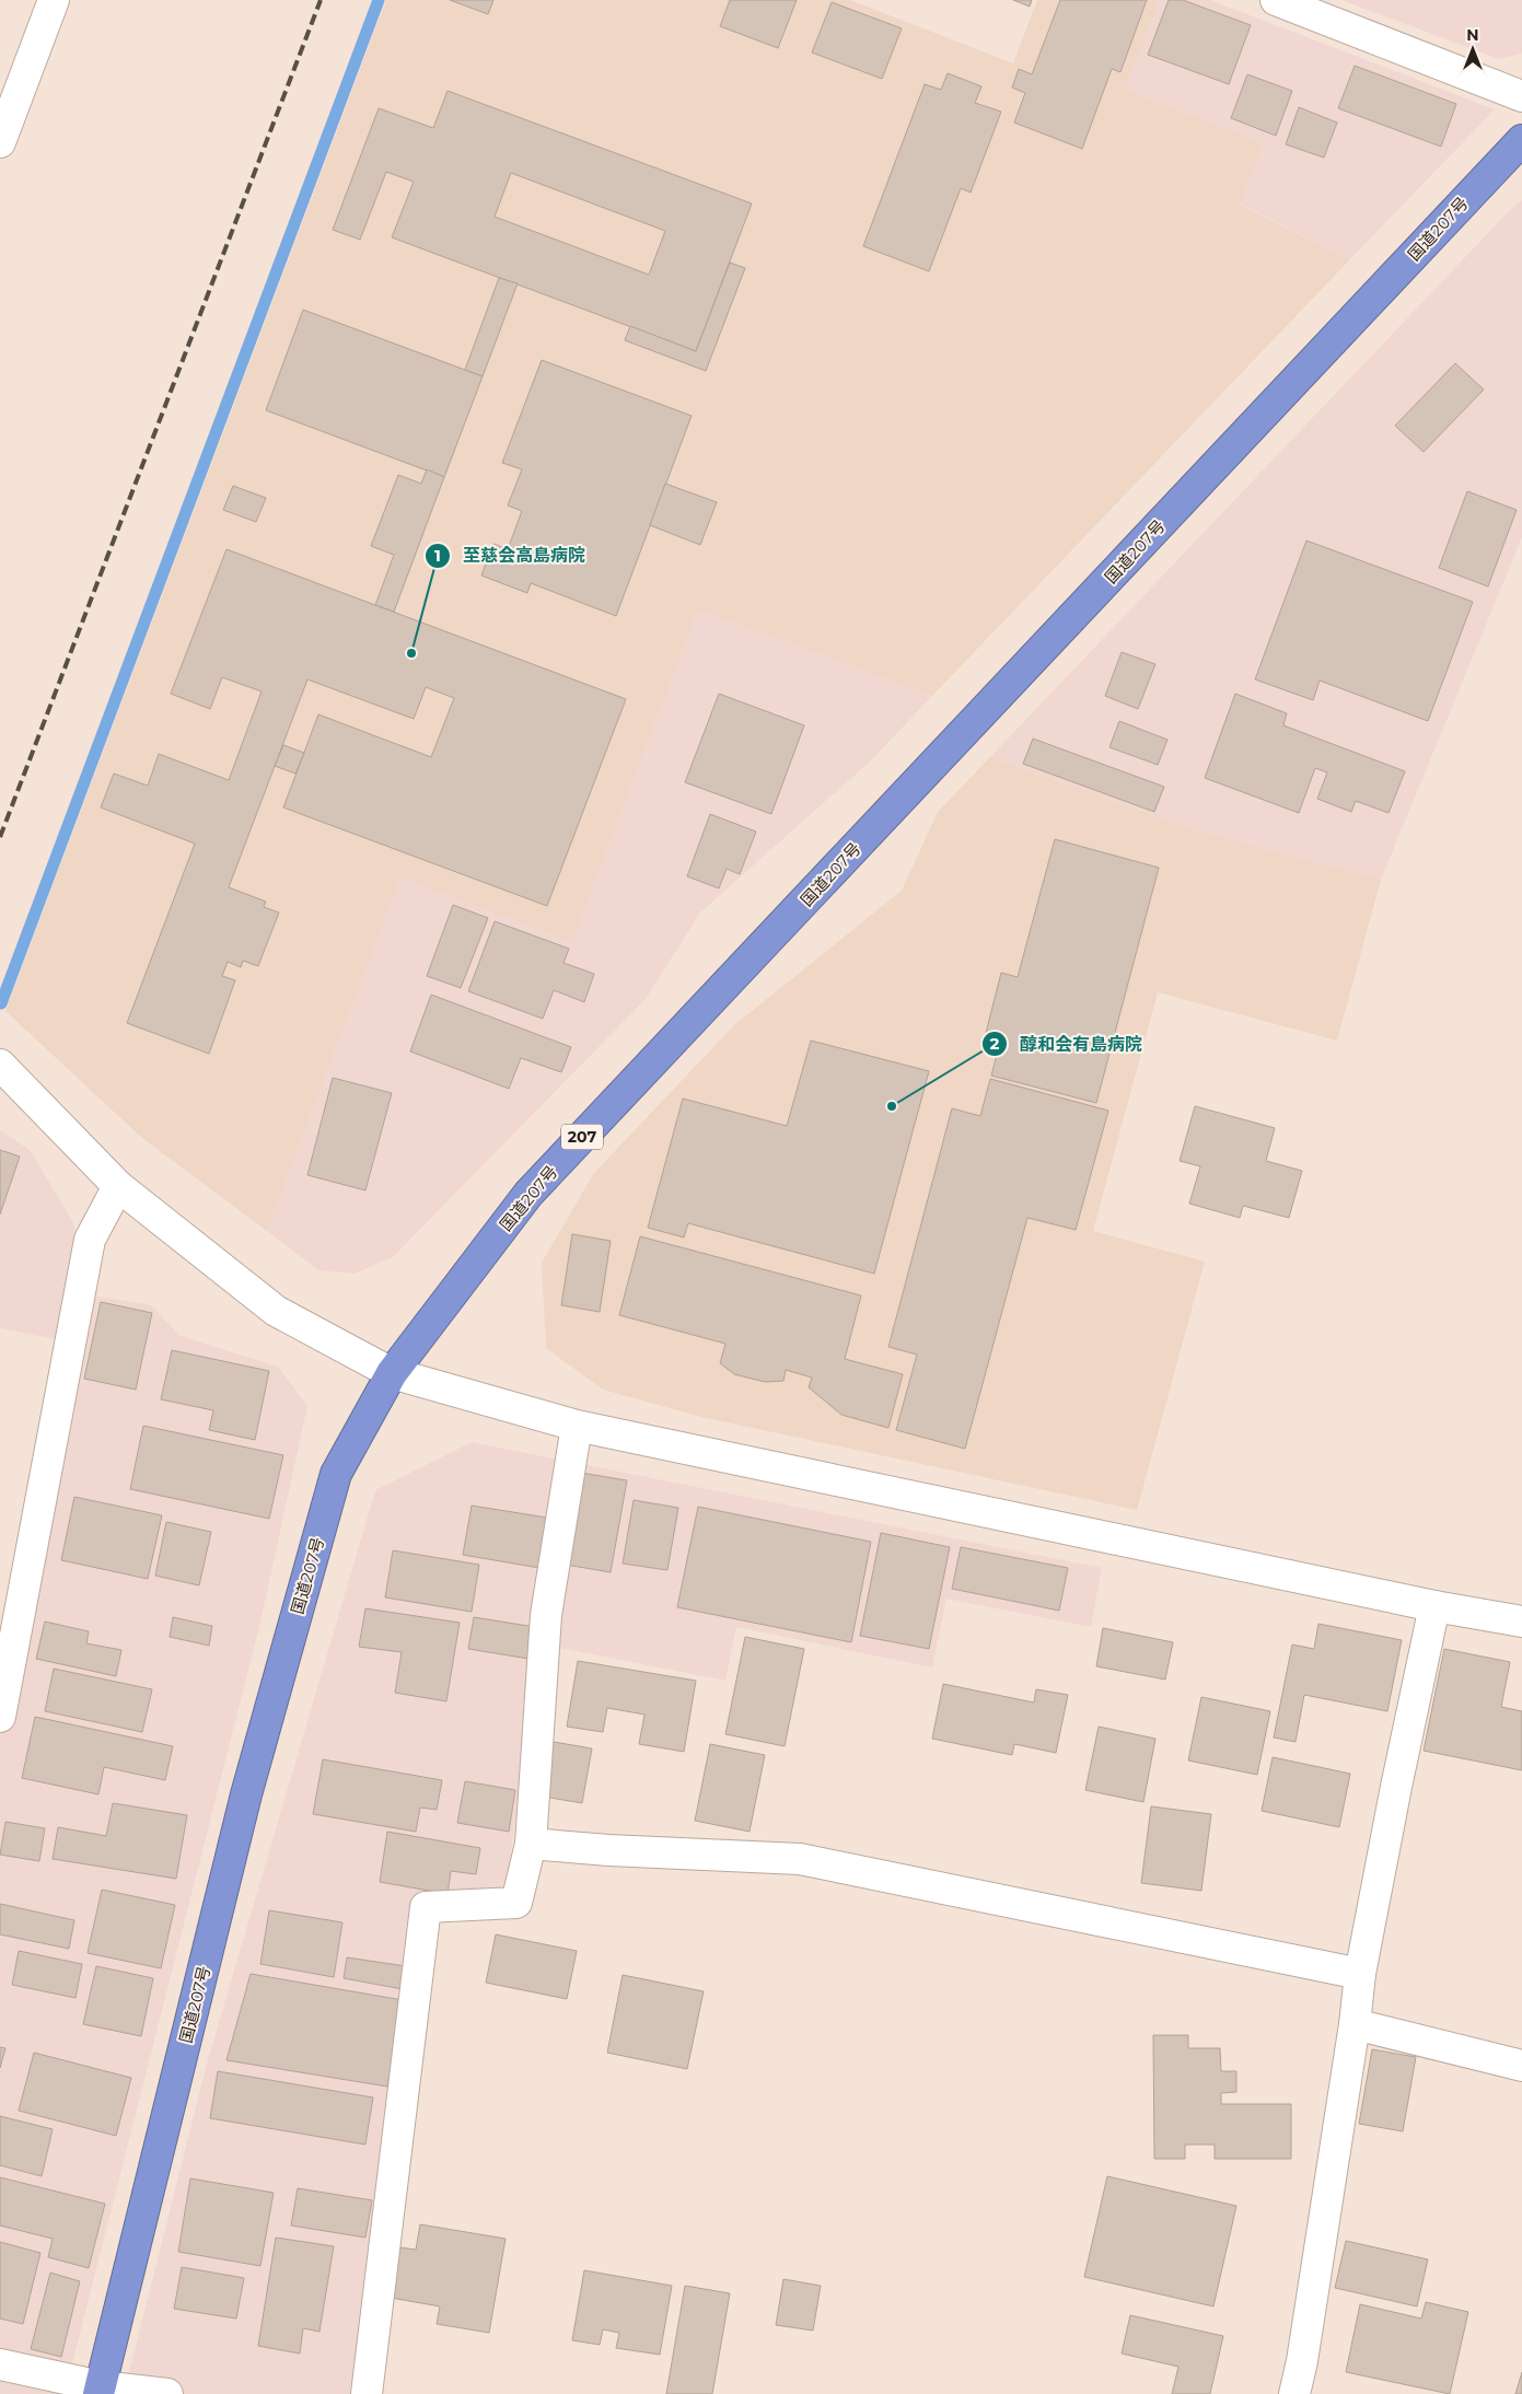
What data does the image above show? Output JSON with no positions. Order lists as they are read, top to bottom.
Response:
{
  "streets": {
    "highway": ["国道207号", "207"]
  },
  "places": ["至慈会高島病院", "醇和会有島病院"],
  "north": "top"
}
